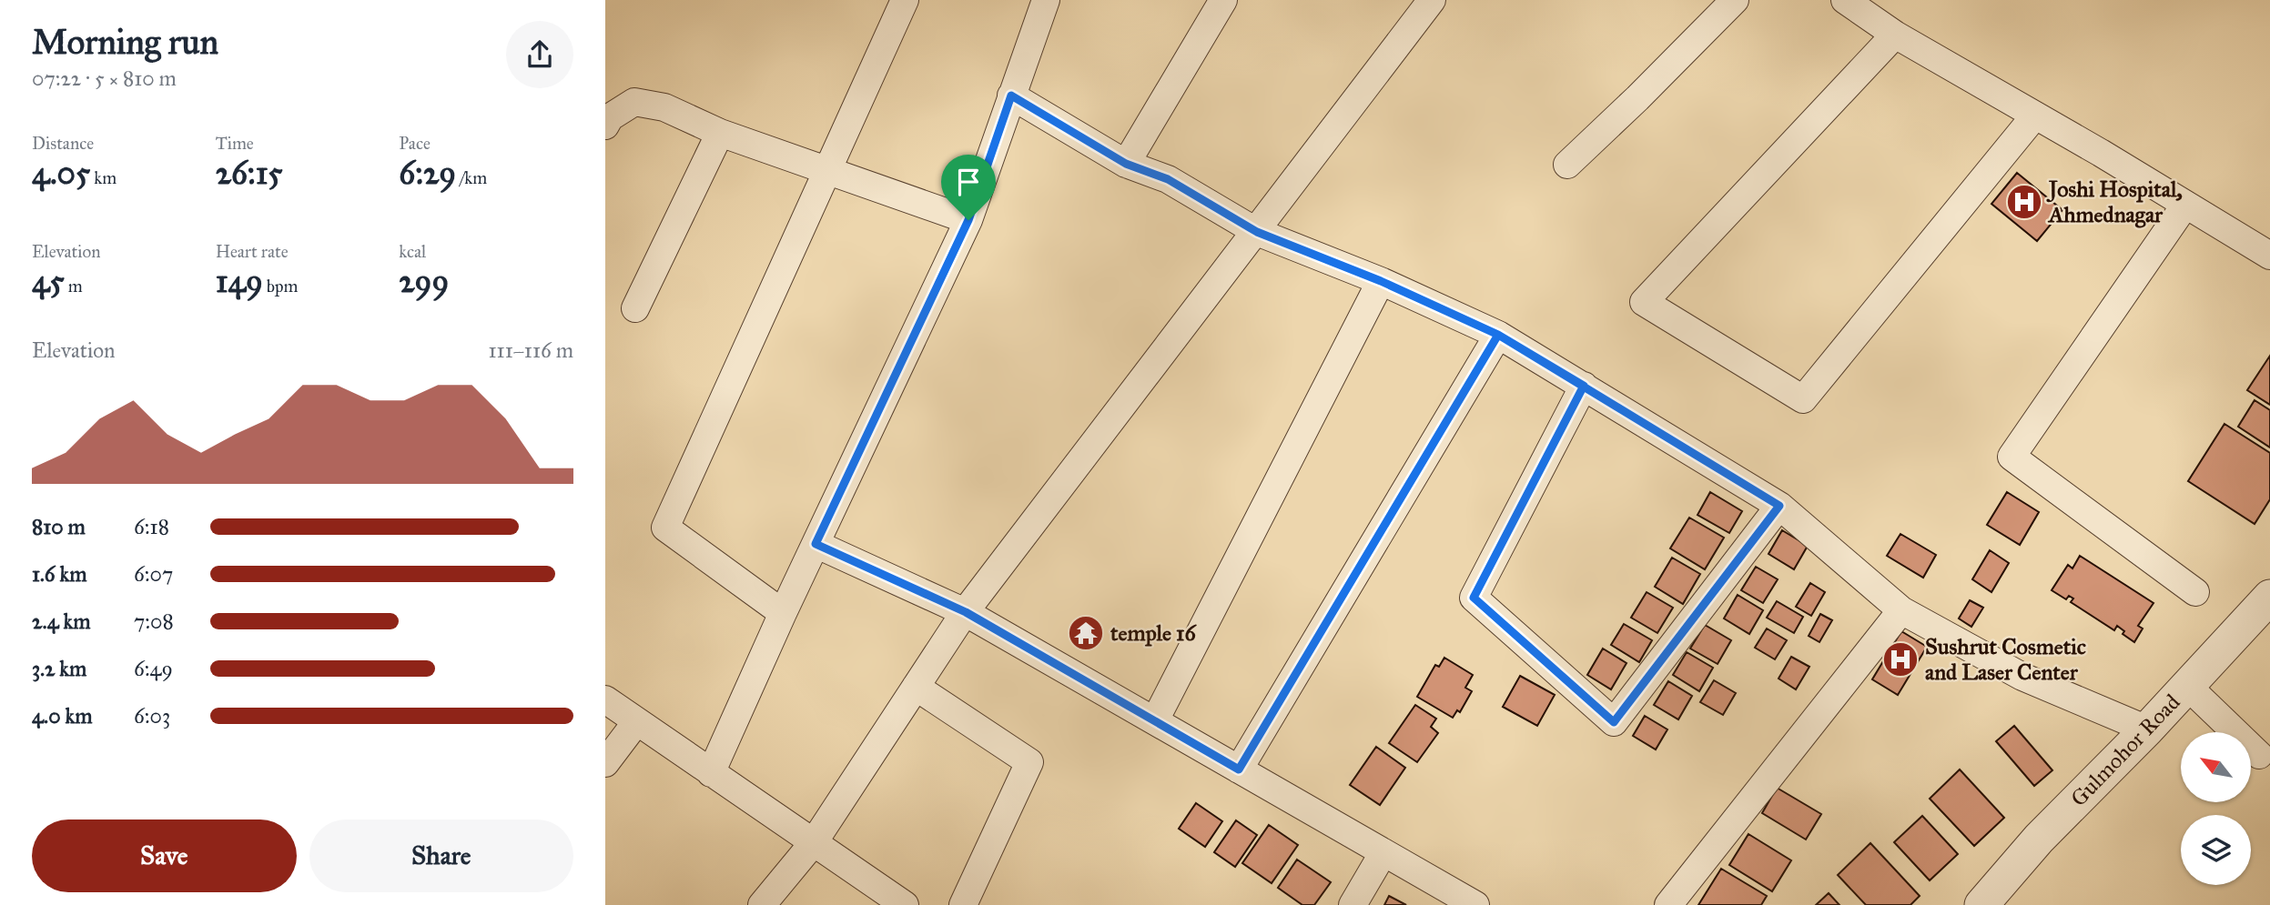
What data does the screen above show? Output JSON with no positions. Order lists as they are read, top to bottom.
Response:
{
  "streets": {
    "street": ["Gulmohor Road"]
  },
  "places": {
    "hospital": ["Joshi Hospital, Ahmednagar", "Sushrut Cosmetic and Laser Center"],
    "temple": ["temple 16"]
  },
  "north": "top left",
  "page": {
    "heading": ["Morning run", "07:22 · 5 × 810 m"],
    "stats": [
      ["Distance", "4.05 km"],
      ["Time", "26:15"],
      ["Pace", "6:29 /km"],
      ["Elevation", "45 m"],
      ["Heart rate", "149 bpm"],
      ["kcal", "299"]
    ],
    "chart": ["Elevation", "111–116 m"],
    "list": [
      {
        "name": "810 m",
        "note": "6:18"
      },
      {
        "name": "1.6 km",
        "note": "6:07"
      },
      {
        "name": "2.4 km",
        "note": "7:08"
      },
      {
        "name": "3.2 km",
        "note": "6:49"
      },
      {
        "name": "4.0 km",
        "note": "6:03"
      }
    ],
    "buttons": ["Save", "Share"]
  }
}
